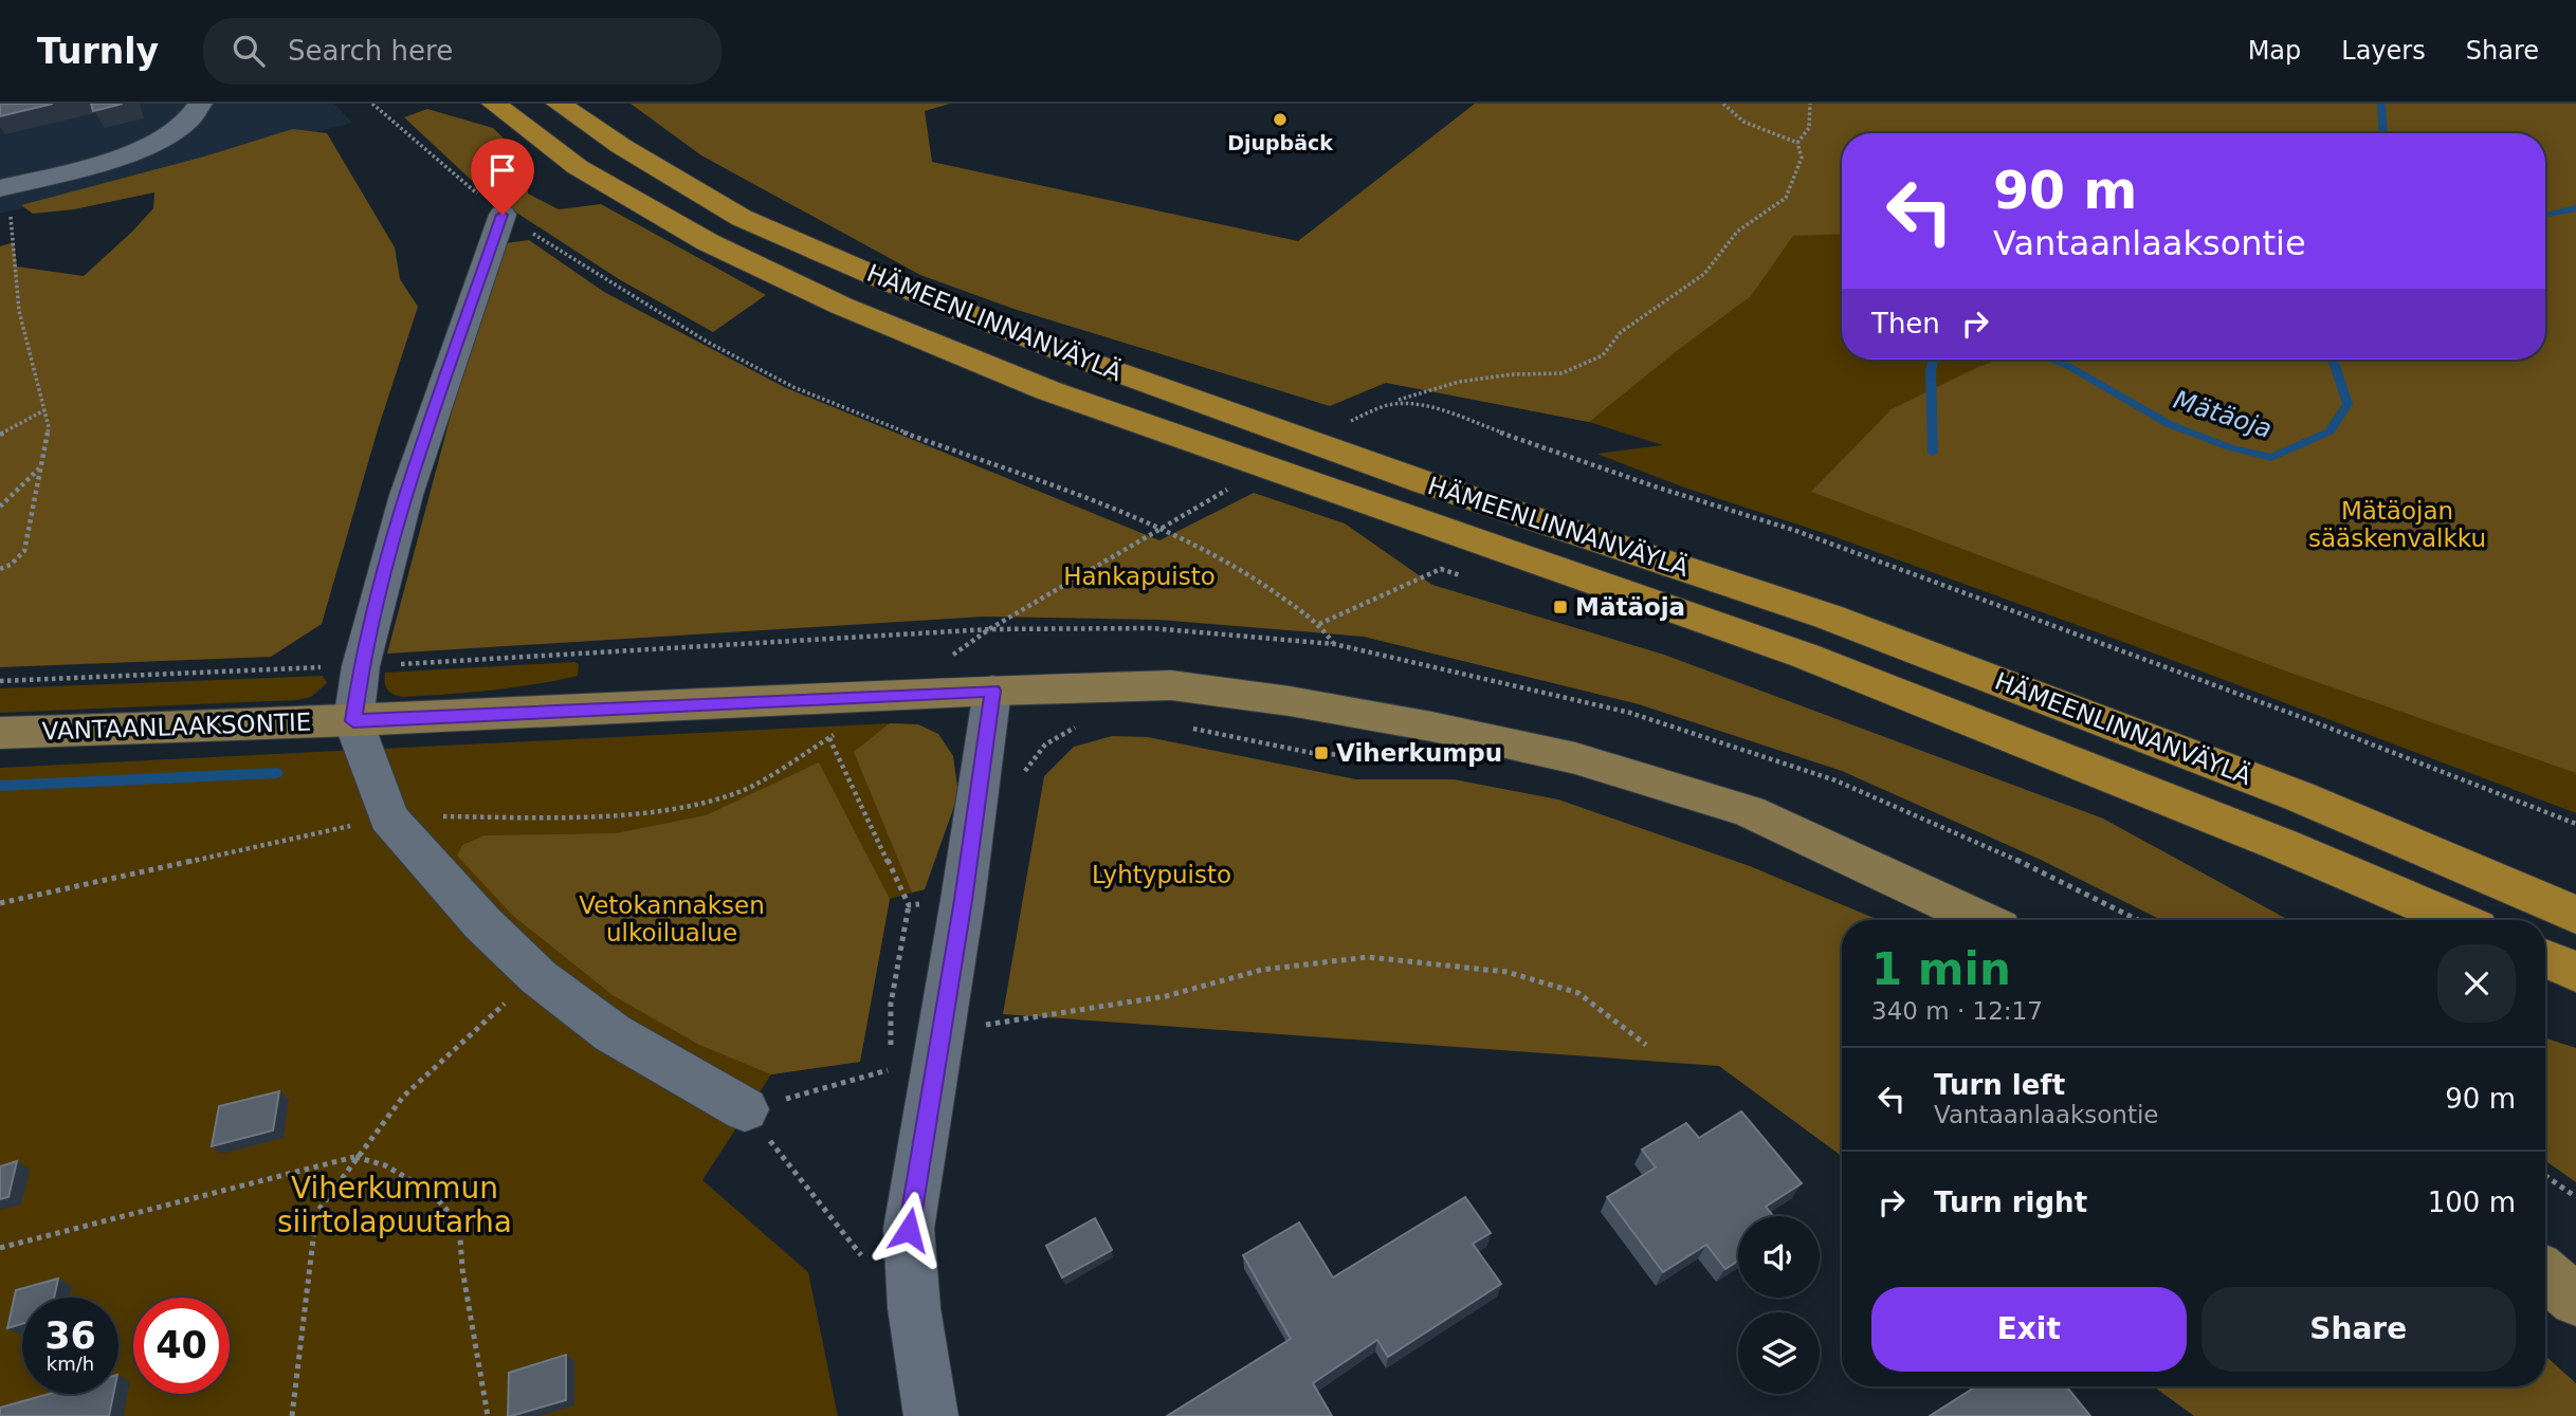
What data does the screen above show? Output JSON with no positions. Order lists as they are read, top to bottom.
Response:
{
  "streets": {
    "highway": ["HÄMEENLINNANVÄYLÄ"],
    "main road": ["VANTAANLAAKSONTIE"]
  },
  "water": ["Mätäoja"],
  "parks": [
    "Mätäojan sääskenvalkku",
    "Hankapuisto",
    "Lyhtypuisto",
    "Vetokannaksen ulkoilualue",
    "Viherkummun siirtolapuutarha"
  ],
  "places": {
    "other": ["Djupbäck"],
    "transit": ["Mätäoja", "Viherkumpu"]
  },
  "page": {
    "header": "Turnly",
    "search": "Search here",
    "nav": ["Map", "Layers", "Share"],
    "turn": ["90 m", "Vantaanlaaksontie"],
    "then": "Then",
    "heading": ["1 min", "340 m · 12:17"],
    "list": [
      {
        "name": "Turn left",
        "note": "Vantaanlaaksontie",
        "value": "90 m"
      },
      {
        "name": "Turn right",
        "value": "100 m"
      }
    ],
    "buttons": ["Exit", "Share"],
    "speed": "36 km/h",
    "limit": "40"
  }
}
